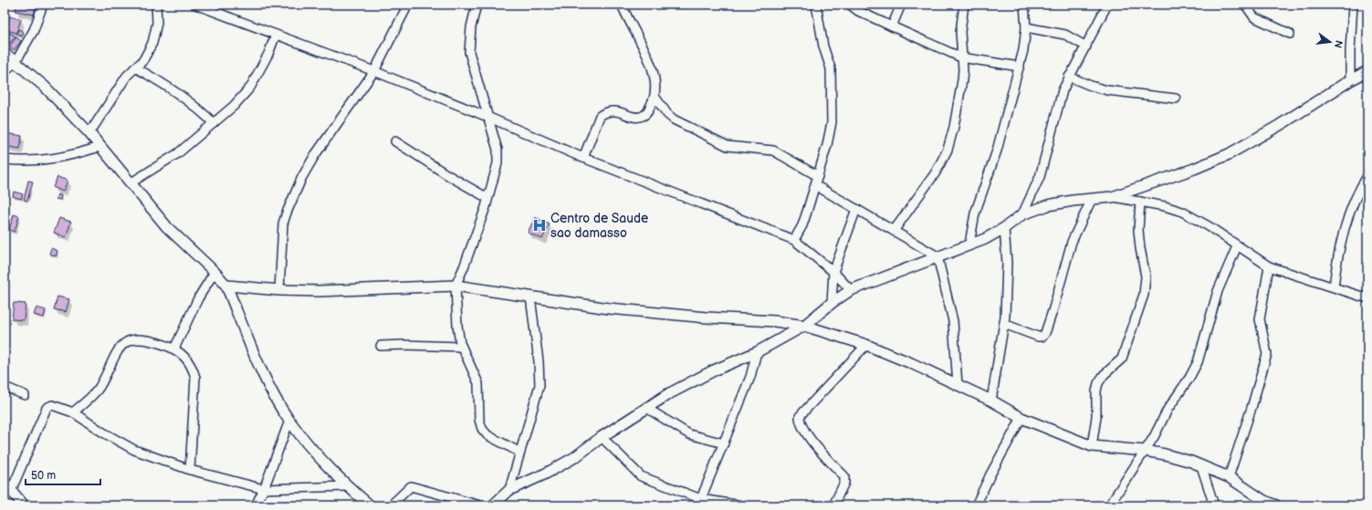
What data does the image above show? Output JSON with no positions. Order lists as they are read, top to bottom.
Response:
{
  "places": {
    "hospital": ["Centro de Saude sao damasso"]
  },
  "scale_bar": "50 m",
  "north": "right"
}
